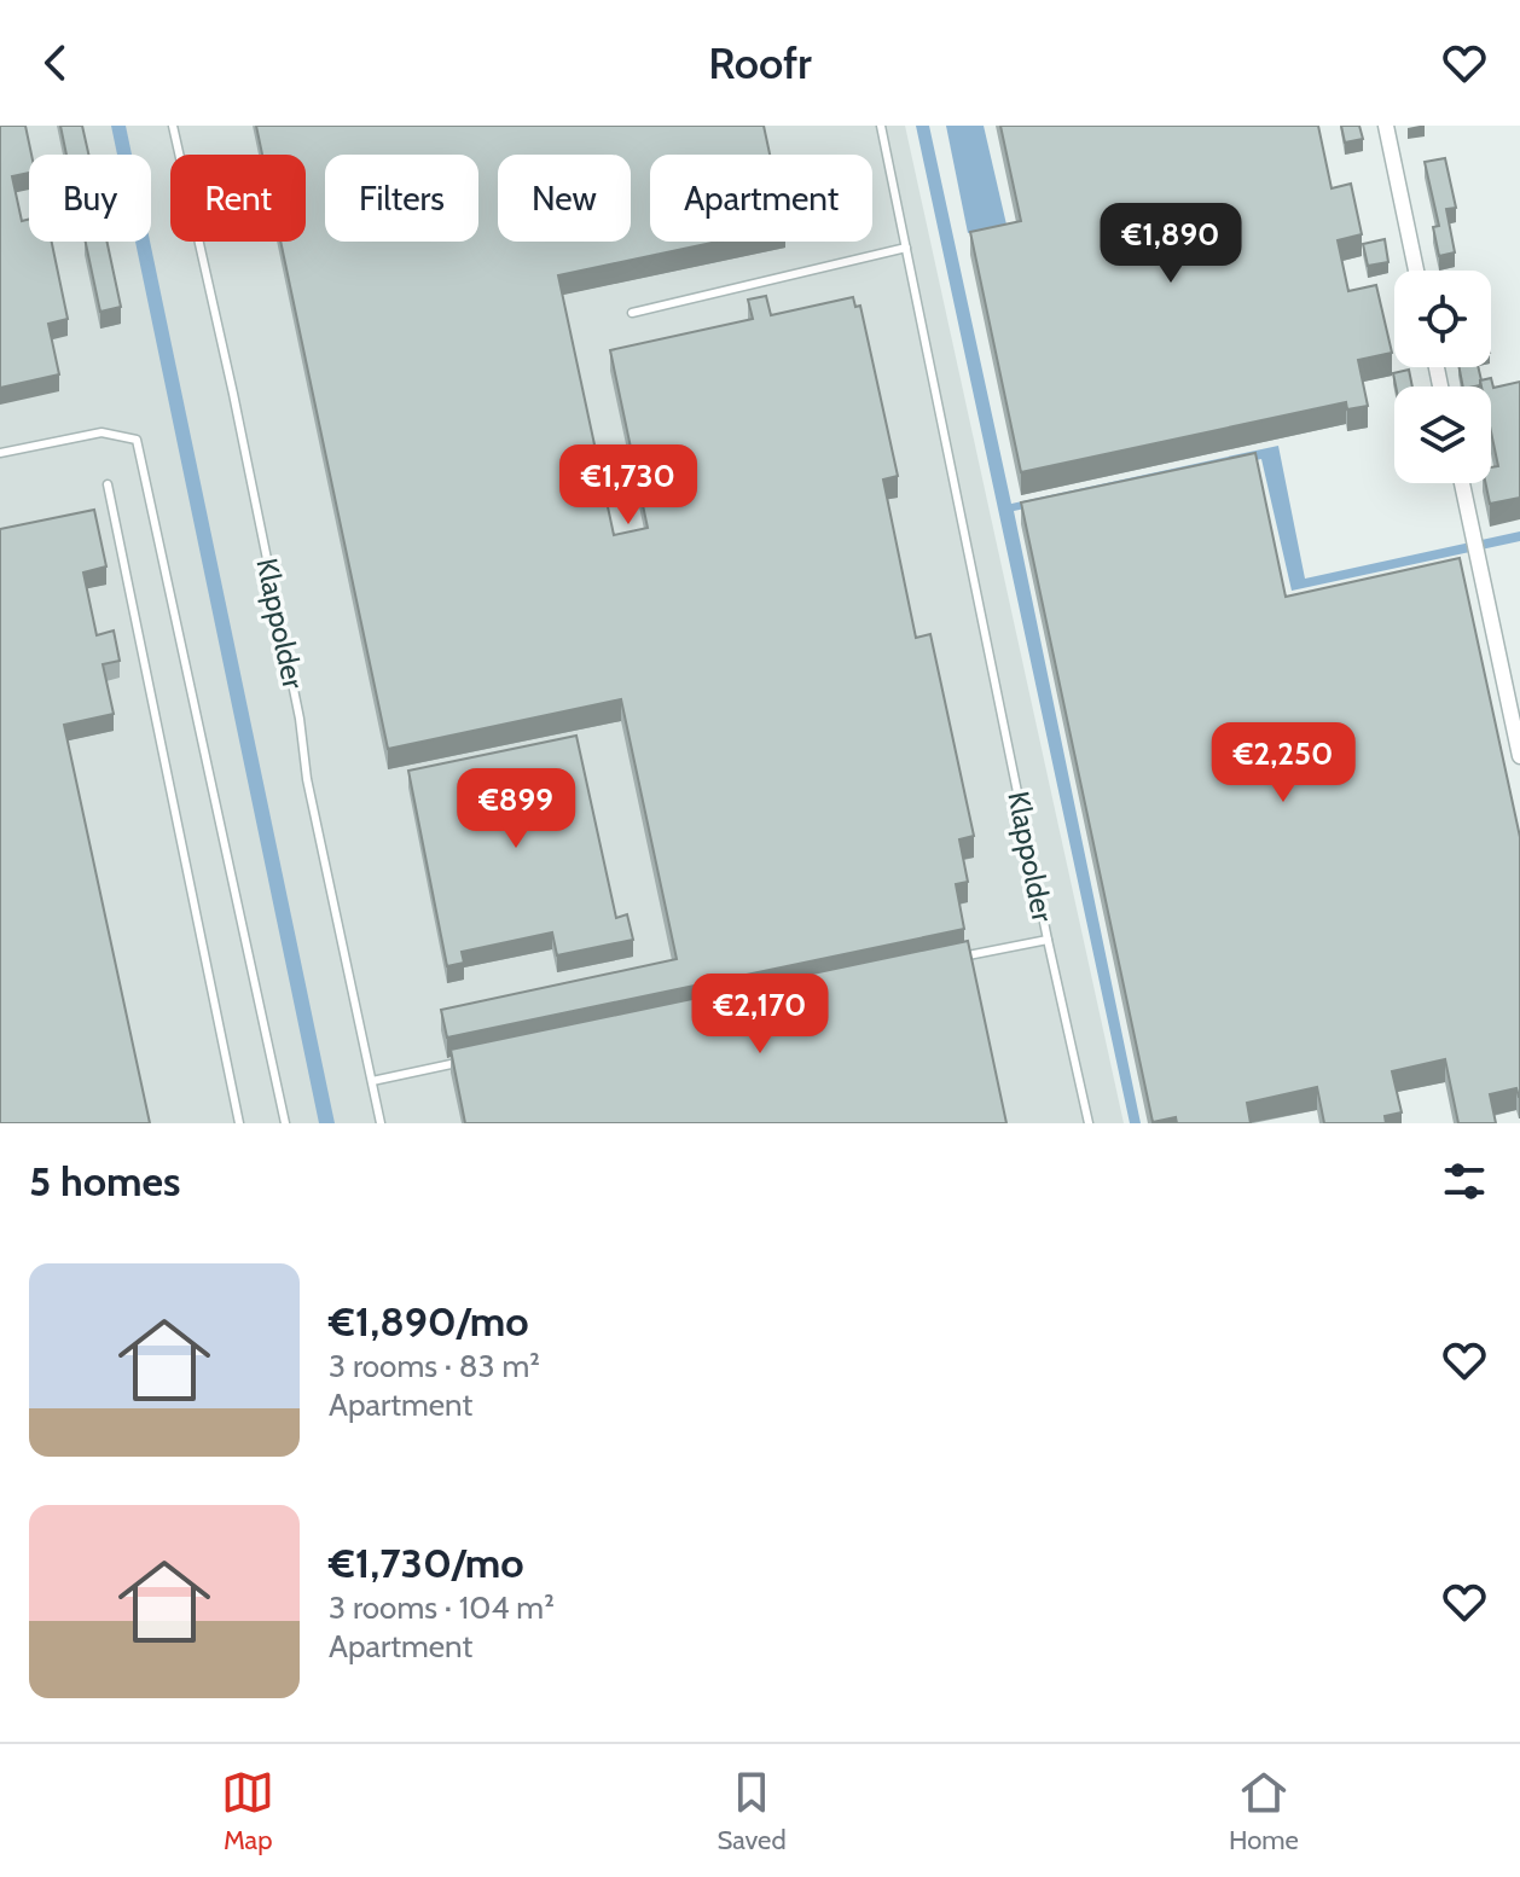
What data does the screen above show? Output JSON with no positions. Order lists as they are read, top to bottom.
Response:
{
  "streets": {
    "lane": ["Klappolder"]
  },
  "page": {
    "header": "Roofr",
    "chip": [
      "Buy",
      "Rent",
      "Filters",
      "New",
      "Apartment"
    ],
    "price": [
      "€1,890",
      "€1,730",
      "€2,250",
      "€899",
      "€2,170"
    ],
    "heading": "5 homes",
    "list": [
      {
        "name": "€1,890/mo",
        "note": "3 rooms · 83 m² · Apartment"
      },
      {
        "name": "€1,730/mo",
        "note": "3 rooms · 104 m² · Apartment"
      }
    ],
    "tabs": ["Map", "Saved", "Home"]
  }
}
